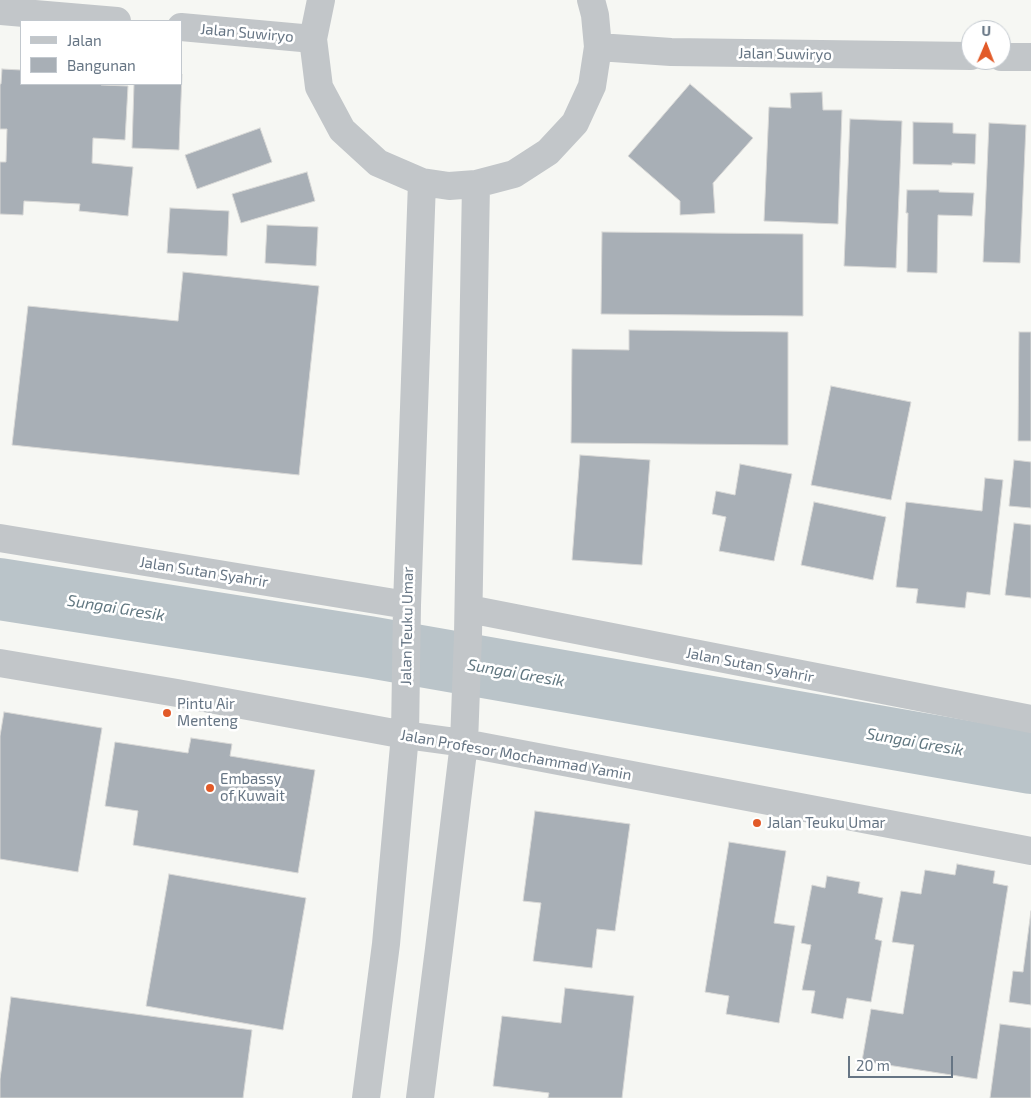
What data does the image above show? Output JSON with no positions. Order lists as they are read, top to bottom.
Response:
{
  "streets": {
    "street": [
      "Jalan Suwiryo",
      "Jalan Sutan Syahrir",
      "Jalan Teuku Umar",
      "Jalan Profesor Mochammad Yamin"
    ]
  },
  "crossings": [
    ["Jalan Sutan Syahrir", "Jalan Teuku Umar"],
    ["Jalan Teuku Umar", "Jalan Profesor Mochammad Yamin"]
  ],
  "water": ["Sungai Gresik"],
  "places": ["Pintu Air Menteng", "Embassy of Kuwait", "Jalan Teuku Umar"],
  "legend": ["Jalan", "Bangunan"],
  "scale_bar": "20 m",
  "north": "top"
}
